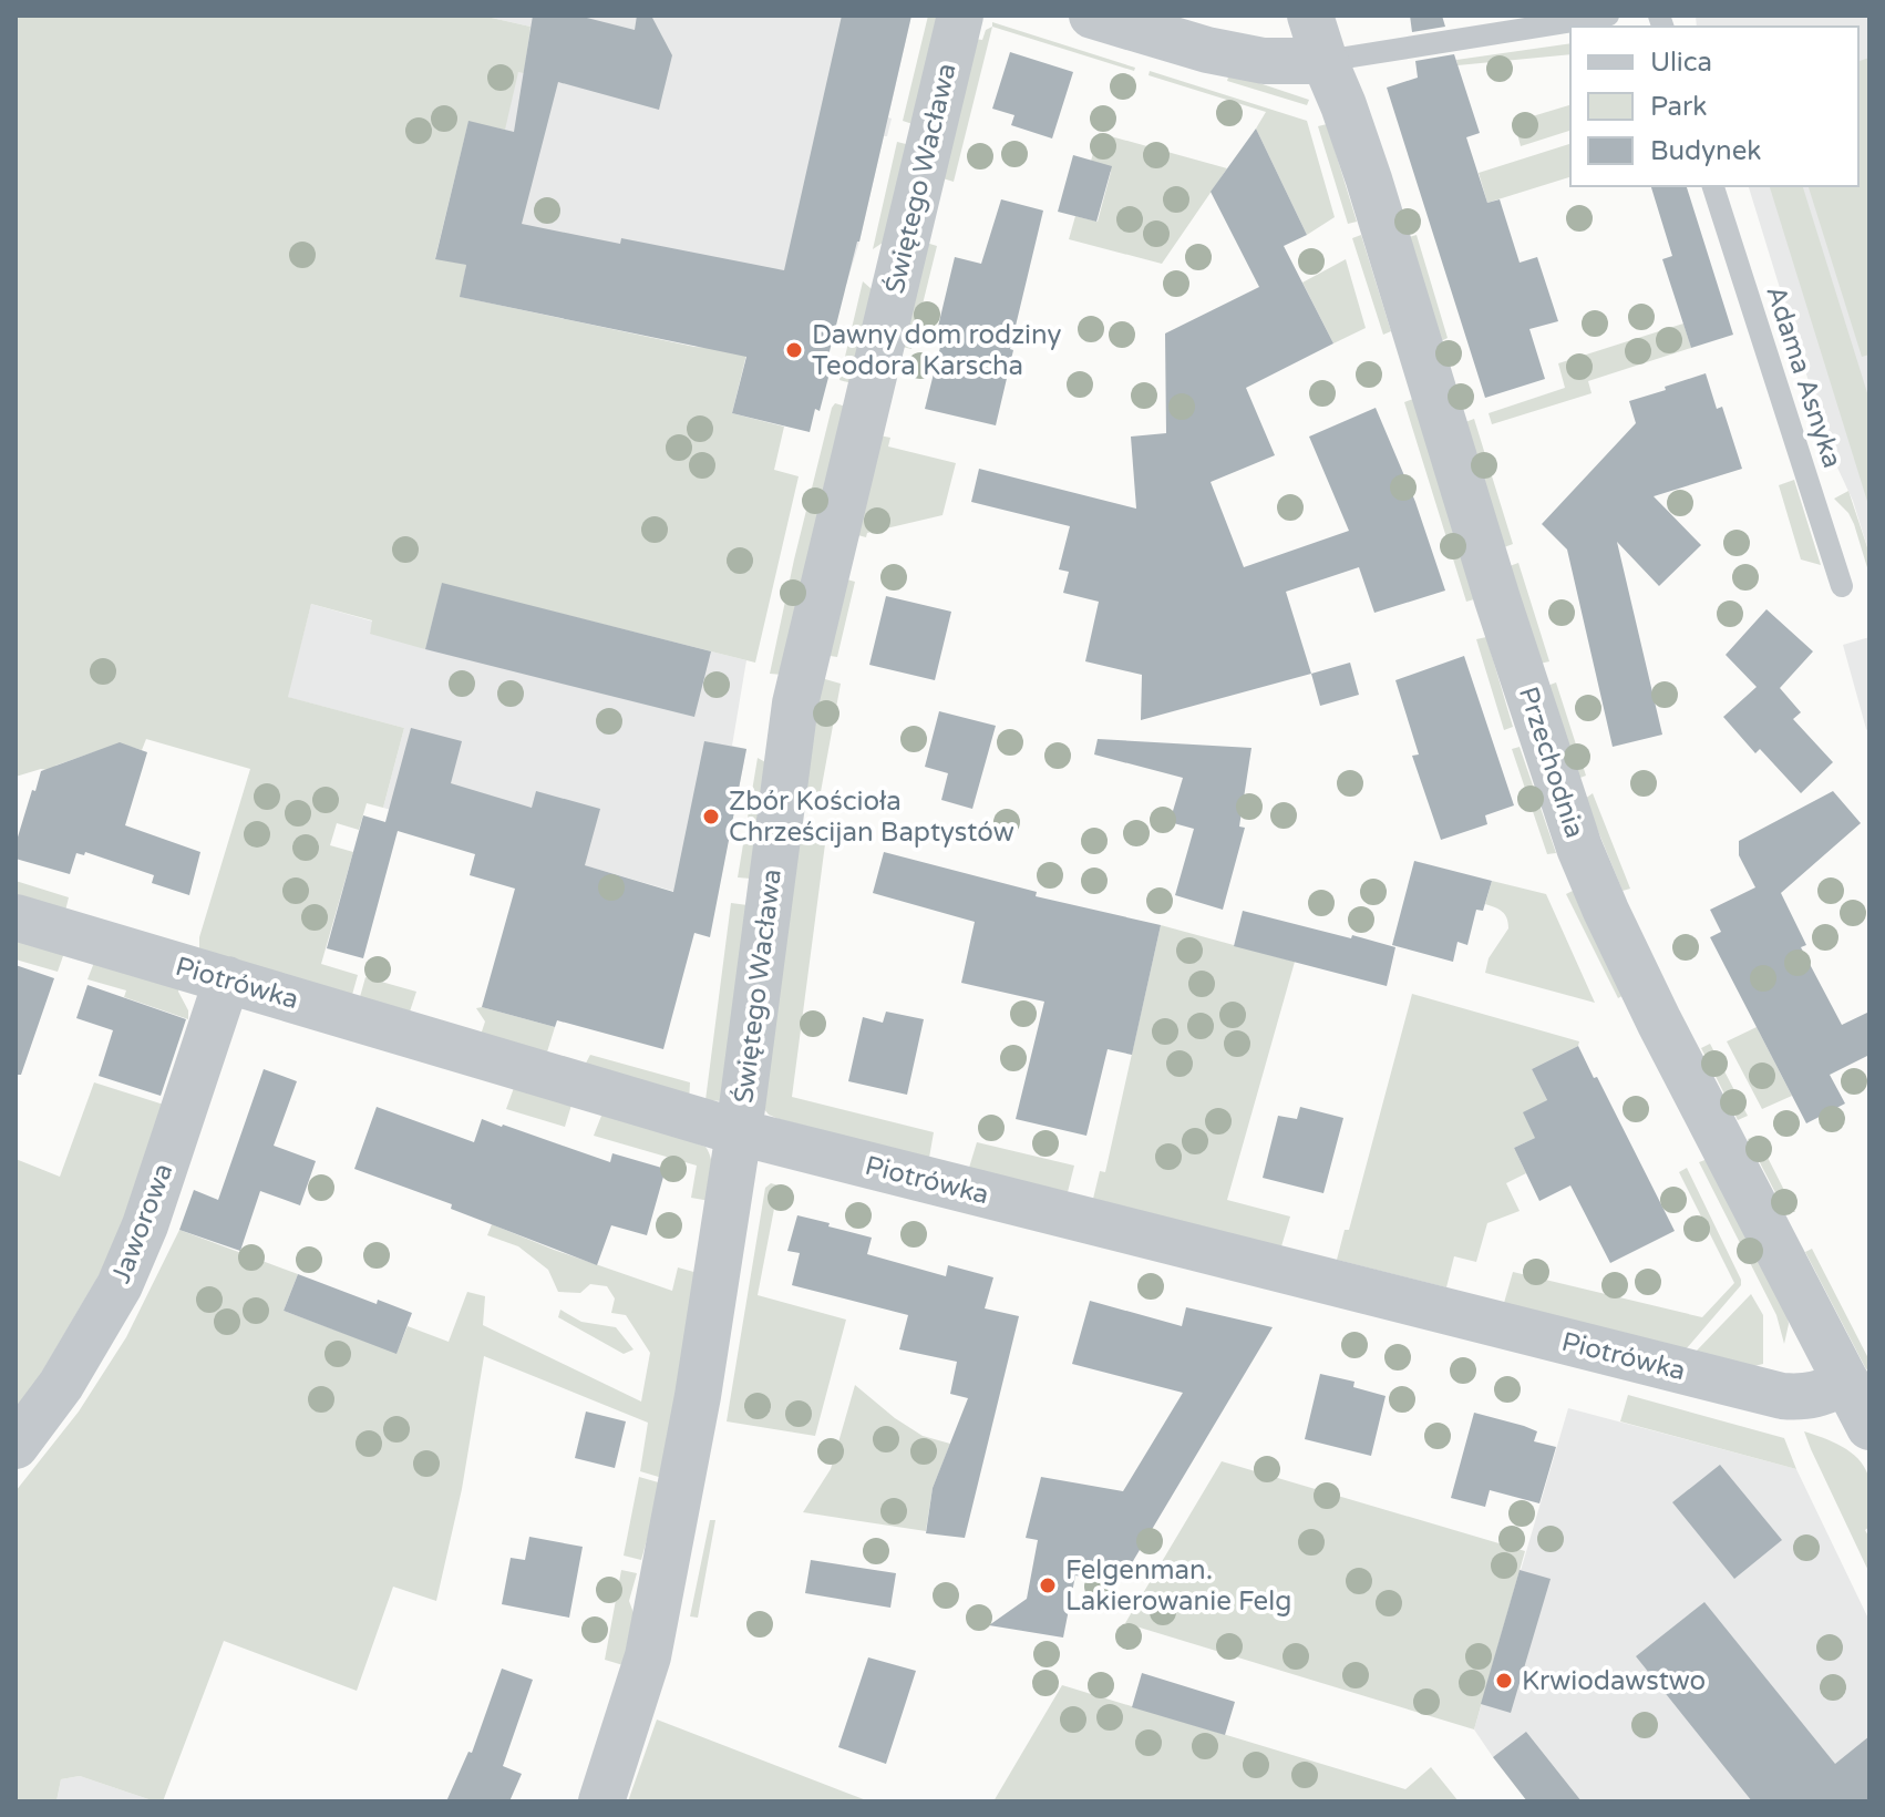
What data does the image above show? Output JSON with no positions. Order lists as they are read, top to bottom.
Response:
{
  "streets": {
    "street": [
      "Świętego Wacława",
      "Przechodnia",
      "Piotrówka",
      "Jaworowa"
    ],
    "lane": ["Adama Asnyka"]
  },
  "crossings": [
    ["Świętego Wacława", "Piotrówka"],
    ["Przechodnia", "Piotrówka"],
    ["Piotrówka", "Jaworowa"]
  ],
  "places": [
    "Dawny dom rodziny Teodora Karscha",
    "Zbór Kościoła Chrześcijan Baptystów",
    "Felgenman. Lakierowanie Felg",
    "Krwiodawstwo"
  ],
  "legend": ["Ulica", "Park", "Budynek"]
}
